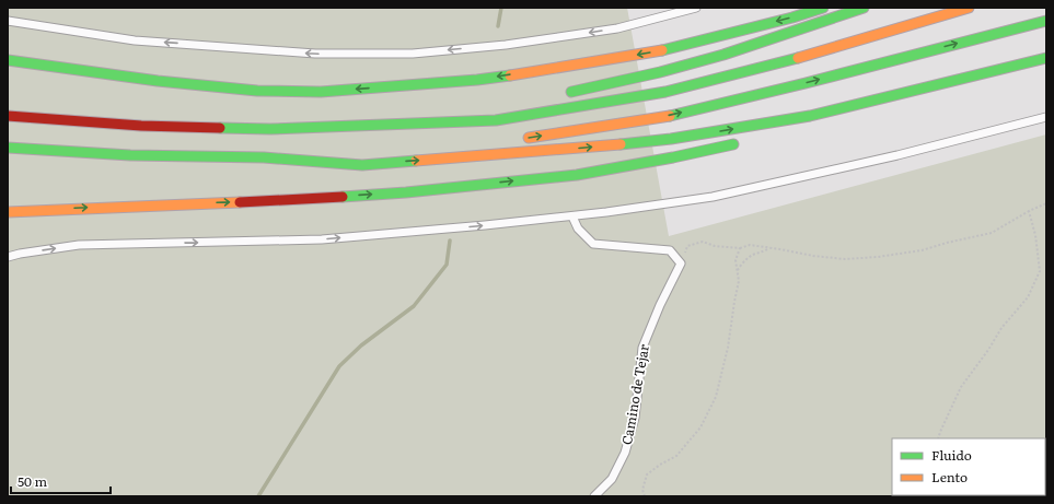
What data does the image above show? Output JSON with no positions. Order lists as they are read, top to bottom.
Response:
{
  "streets": {
    "lane": ["Camino de Tejar"]
  },
  "legend": ["Fluido", "Lento"],
  "scale_bar": "50 m"
}
